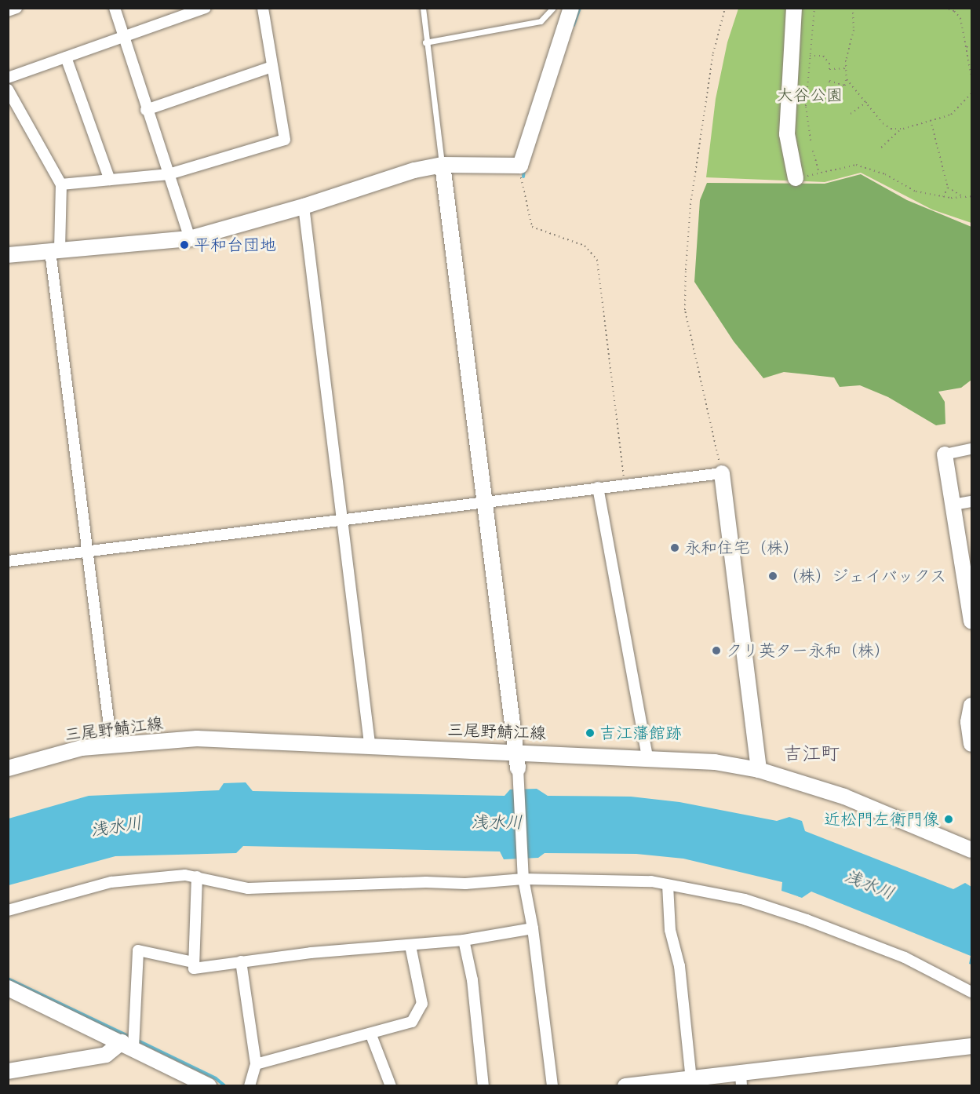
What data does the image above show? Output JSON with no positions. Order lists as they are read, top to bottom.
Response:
{
  "streets": {
    "street": ["三尾野鯖江線"]
  },
  "districts": ["吉江町"],
  "water": ["浅水川"],
  "parks": ["大谷公園"],
  "places": [
    "平和台団地",
    "永和住宅（株）",
    "（株）ジェイバックス",
    "クリ英ター永和（株）",
    "吉江藩館跡",
    "近松門左衛門像"
  ]
}
